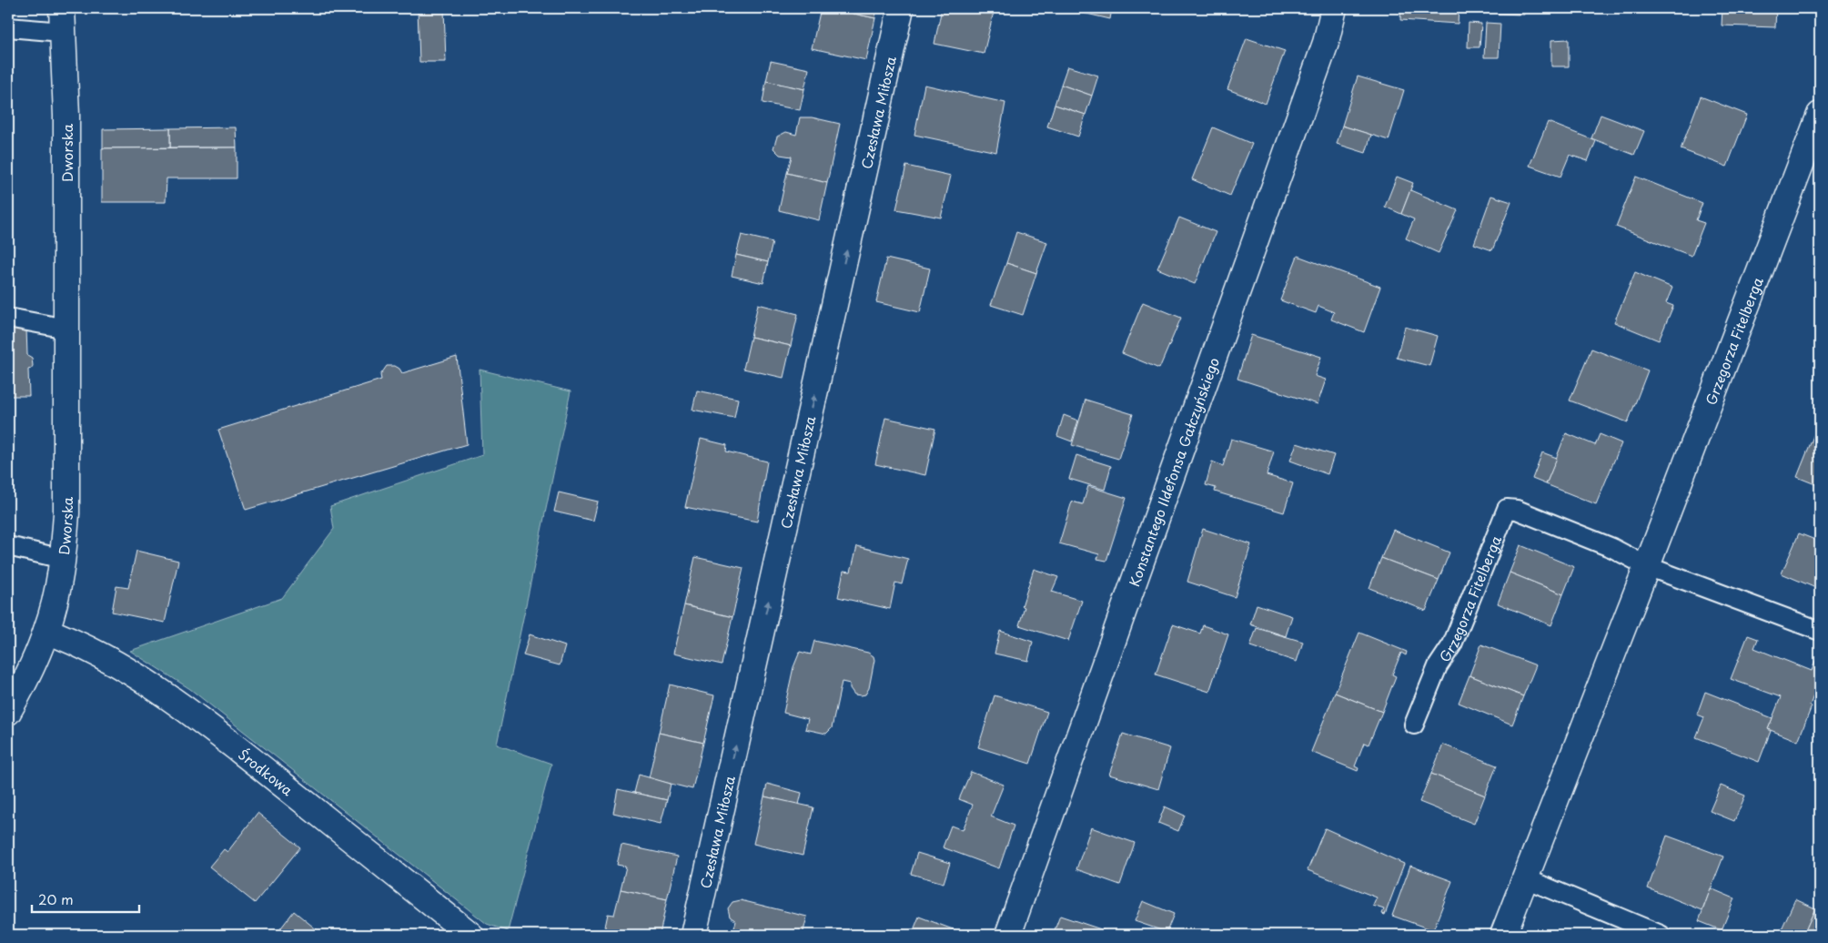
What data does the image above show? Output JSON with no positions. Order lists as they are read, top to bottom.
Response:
{
  "streets": {
    "street": [
      "Czesława Miłosza",
      "Dworska",
      "Grzegorza Fitelberga",
      "Konstantego Ildefonsa Gałczyńskiego",
      "Środkowa"
    ]
  },
  "crossings": [
    ["Dworska", "Środkowa"]
  ],
  "one_way": ["Czesława Miłosza"],
  "scale_bar": "20 m"
}
